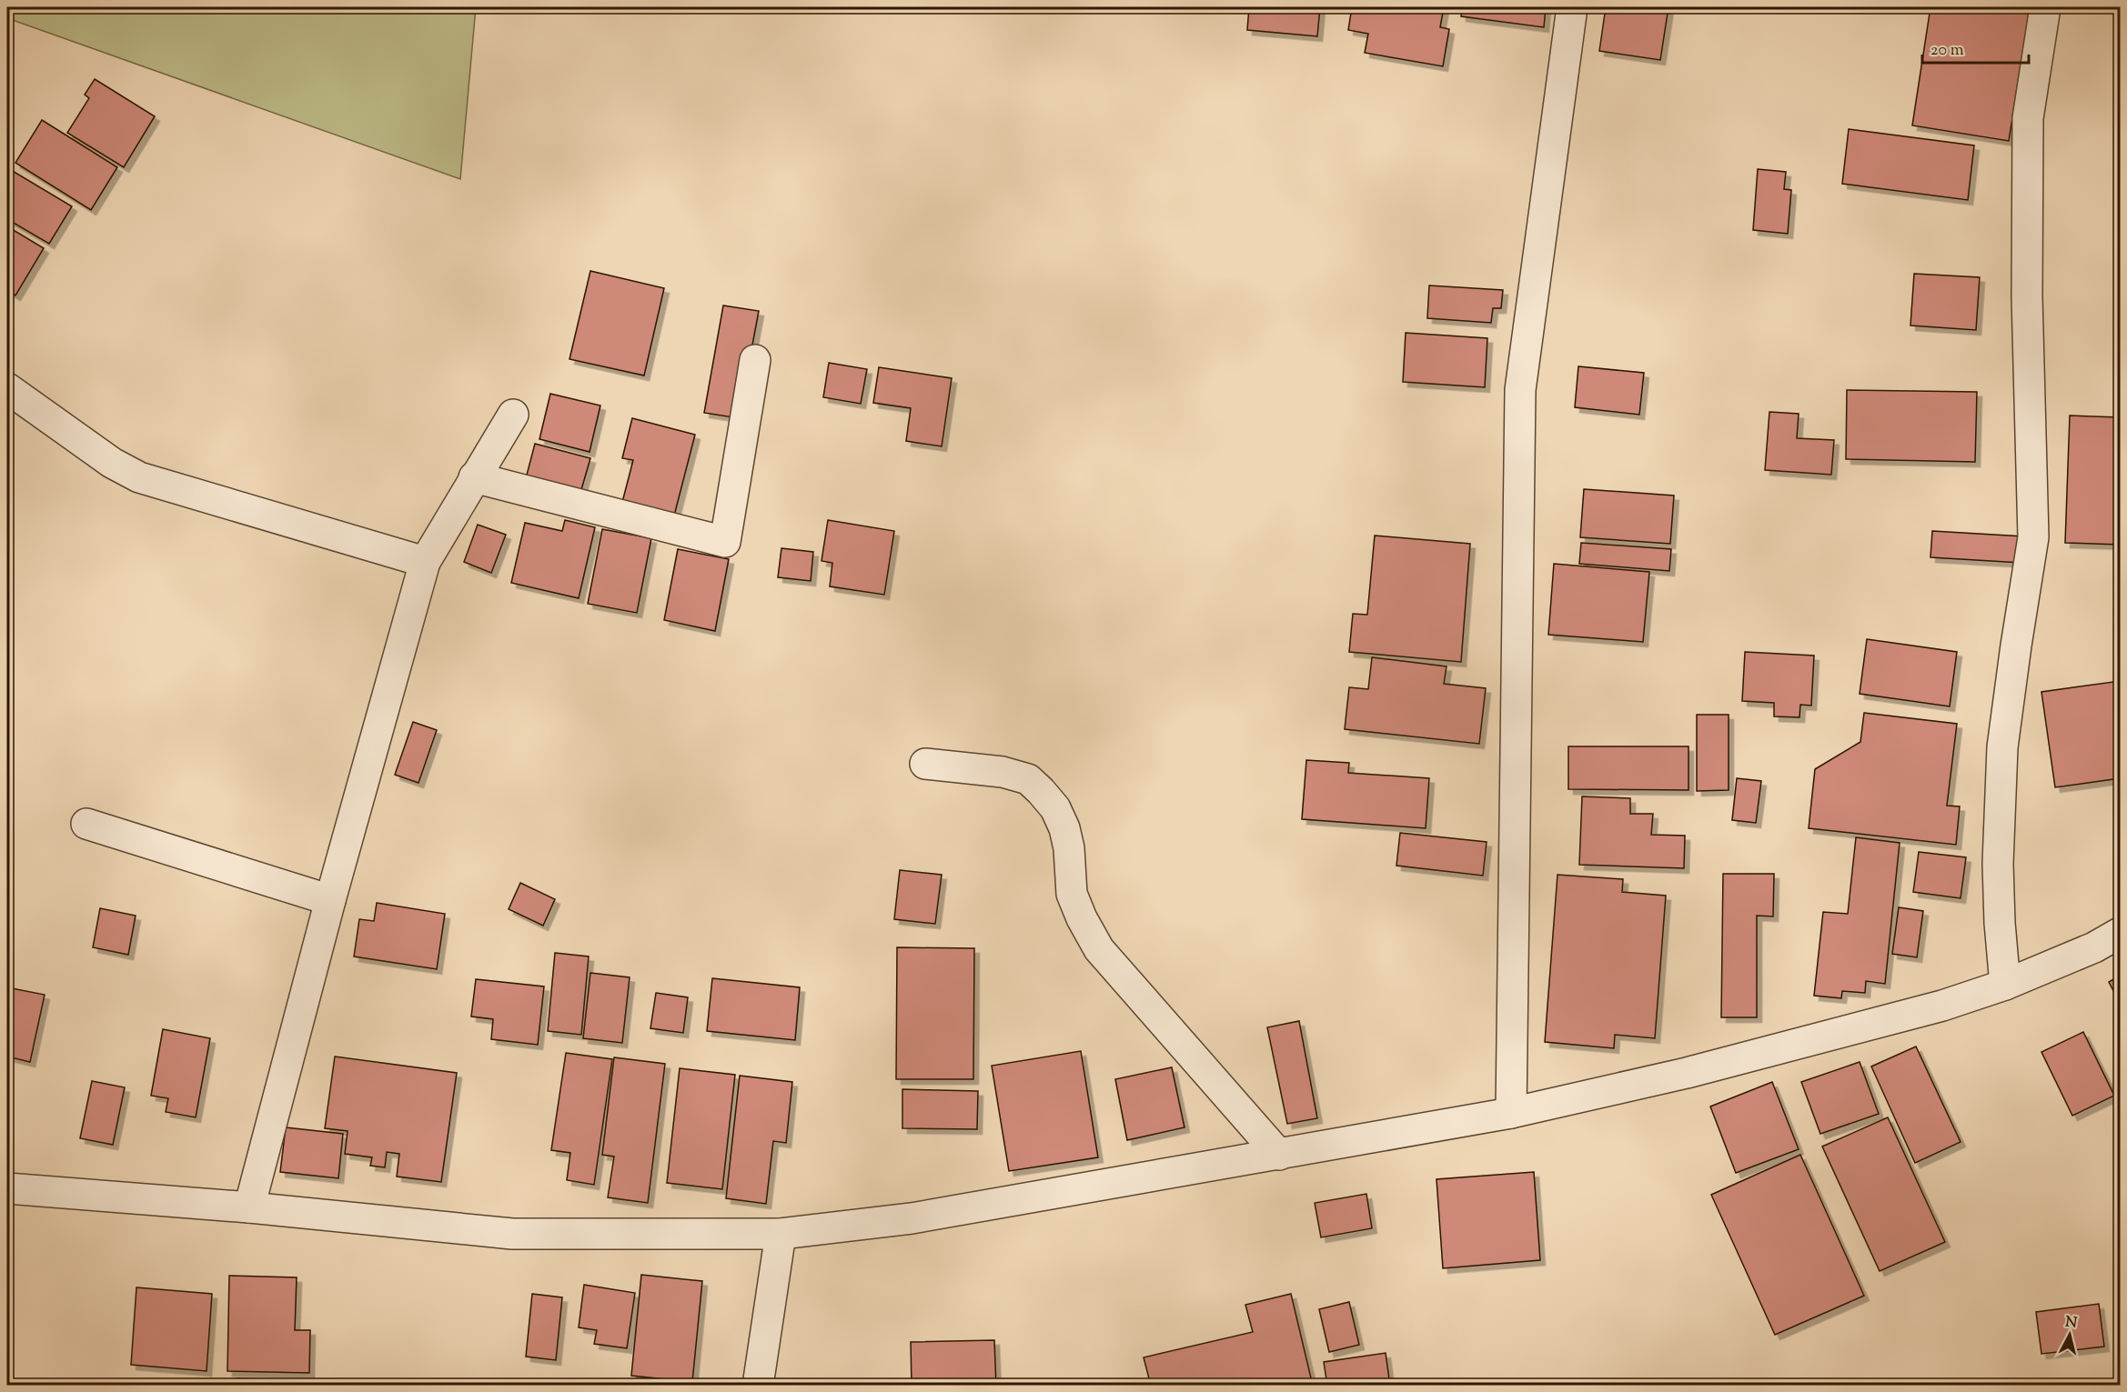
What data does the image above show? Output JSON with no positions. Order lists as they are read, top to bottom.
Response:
{
  "scale_bar": "20 m",
  "north": "top"
}
